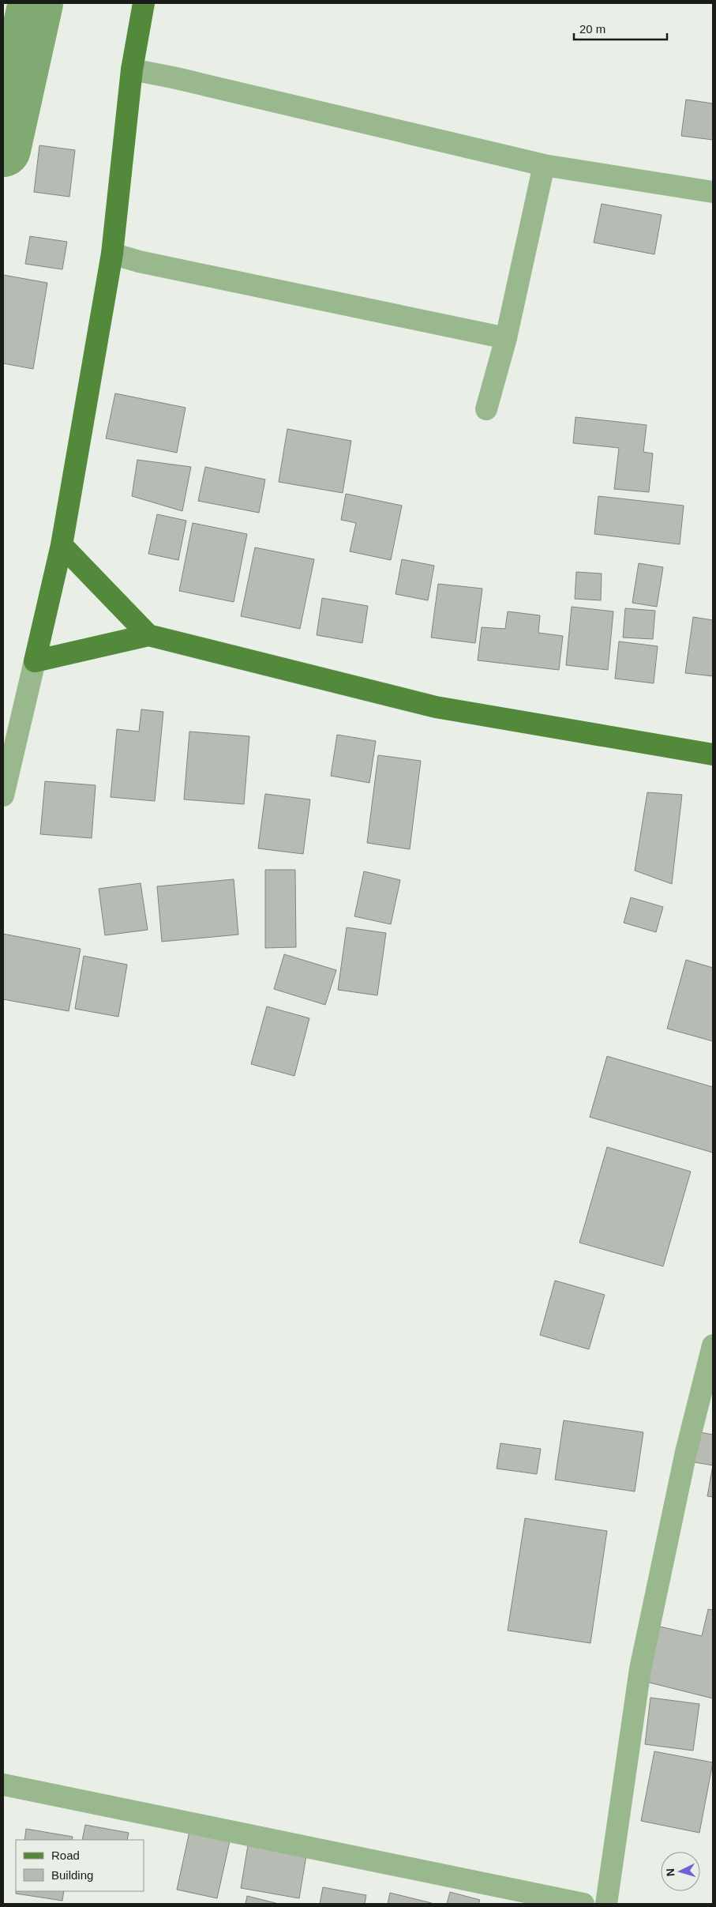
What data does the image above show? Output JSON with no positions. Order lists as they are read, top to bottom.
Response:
{
  "legend": ["Road", "Building"],
  "scale_bar": "20 m",
  "north": "left"
}
